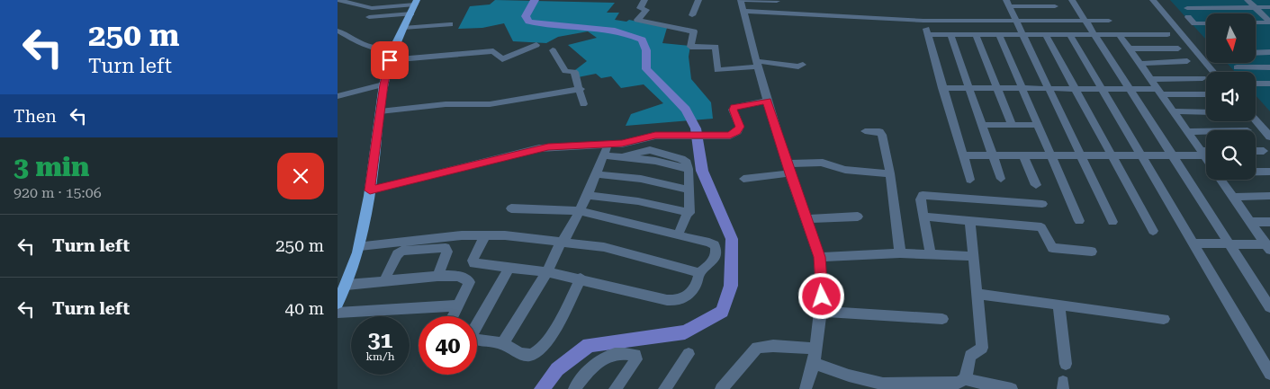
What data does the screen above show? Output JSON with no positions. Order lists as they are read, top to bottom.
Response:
{
  "north": "bottom",
  "page": {
    "turn": ["250 m", "Turn left"],
    "then": "Then",
    "heading": ["3 min", "920 m · 15:06"],
    "list": [
      {
        "name": "Turn left",
        "value": "250 m"
      },
      {
        "name": "Turn left",
        "value": "40 m"
      }
    ],
    "speed": "31 km/h",
    "limit": "40"
  }
}
